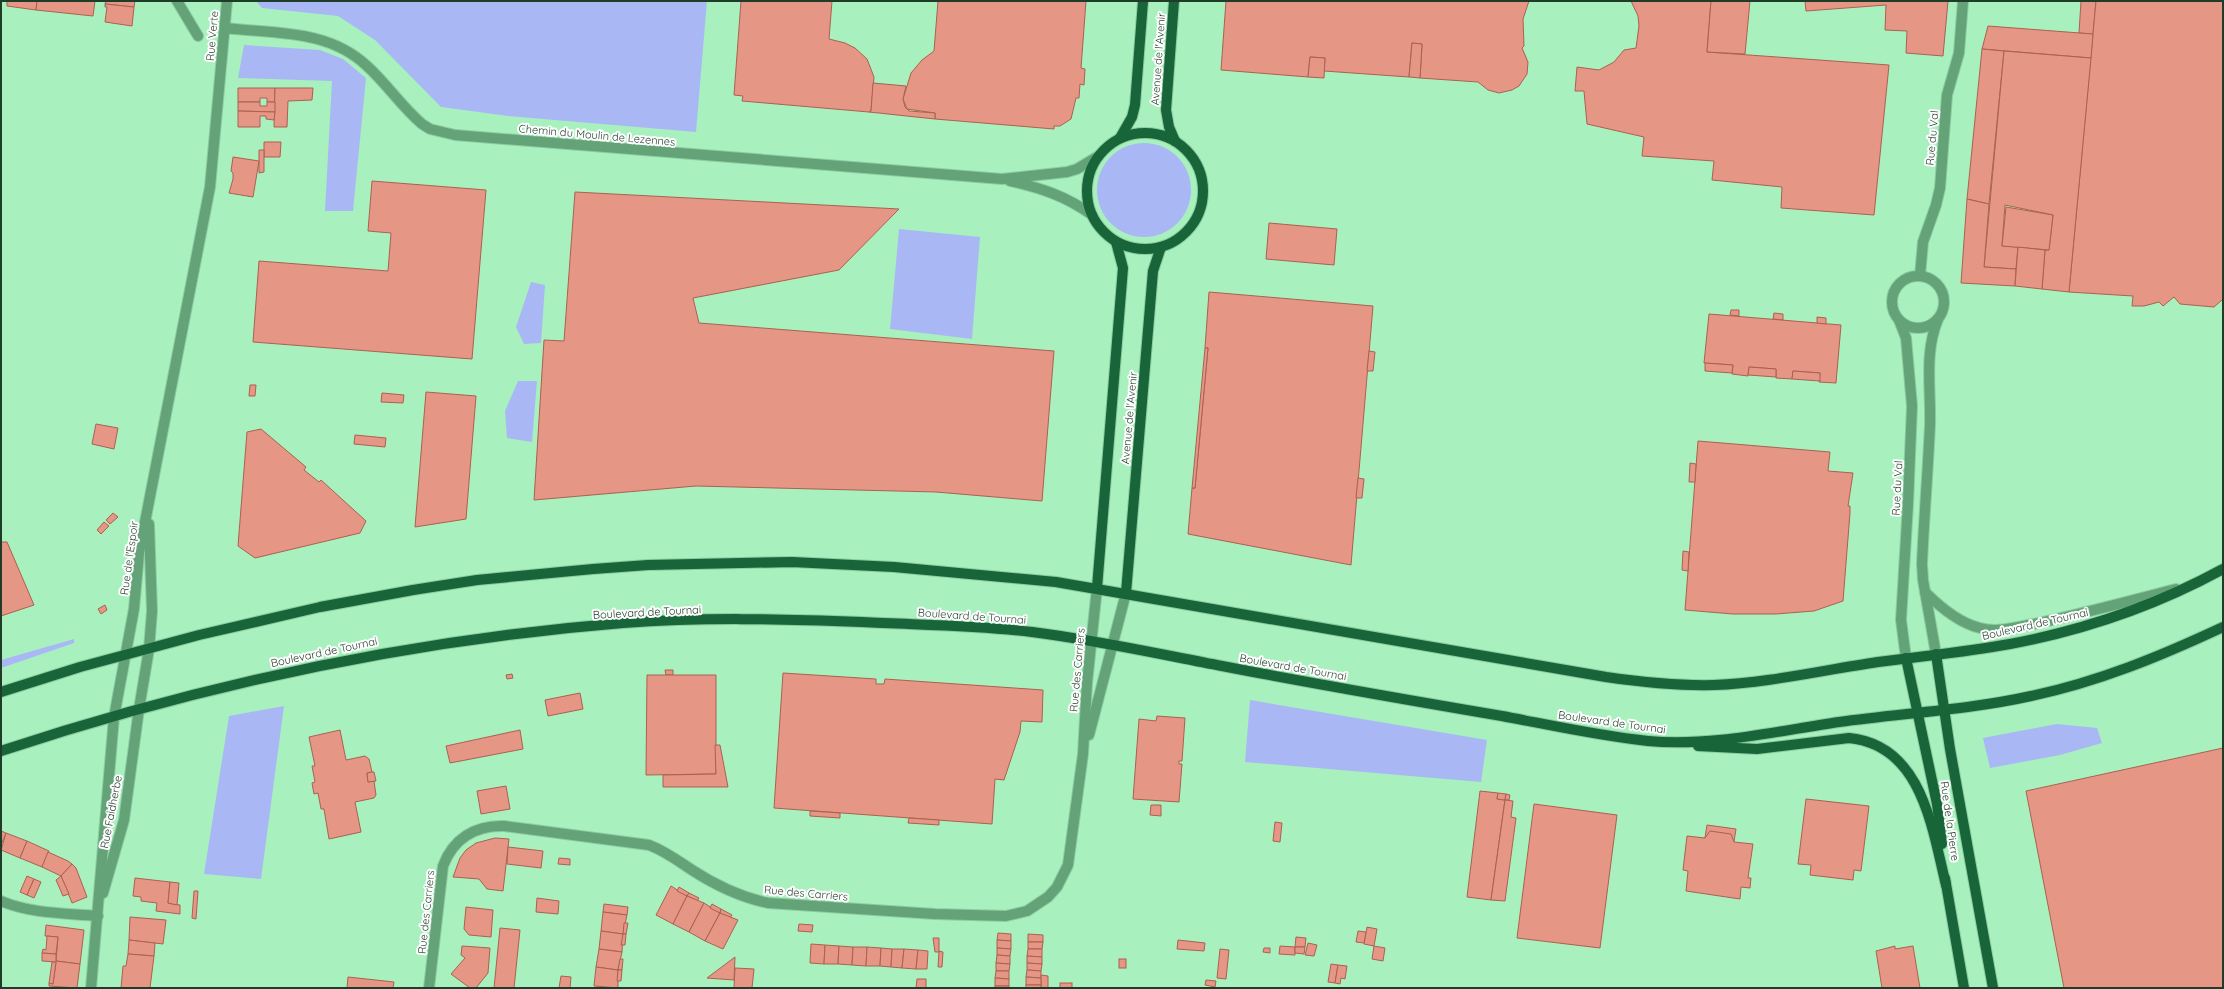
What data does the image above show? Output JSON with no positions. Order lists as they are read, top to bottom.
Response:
{
  "streets": {
    "main road": ["Avenue de l'Avenir", "Boulevard de Tournai", "Rue de la Pierre"],
    "street": [
      "Rue Verte",
      "Chemin du Moulin de Lezennes",
      "Rue du Val",
      "Rue de l'Espoir",
      "Rue des Carriers",
      "Rue Faidherbe"
    ]
  },
  "crossings": [
    ["Rue Verte", "Chemin du Moulin de Lezennes"],
    ["Rue Verte", "Rue de l'Espoir"],
    ["Avenue de l'Avenir", "Chemin du Moulin de Lezennes"],
    ["Avenue de l'Avenir", "Boulevard de Tournai"],
    ["Avenue de l'Avenir", "Rue des Carriers"],
    ["Rue du Val", "Boulevard de Tournai"],
    ["Rue du Val", "Rue de la Pierre"],
    ["Rue de l'Espoir", "Boulevard de Tournai"],
    ["Rue de l'Espoir", "Rue Faidherbe"],
    ["Boulevard de Tournai", "Rue des Carriers"],
    ["Boulevard de Tournai", "Rue Faidherbe"],
    ["Boulevard de Tournai", "Rue de la Pierre"]
  ]
}
